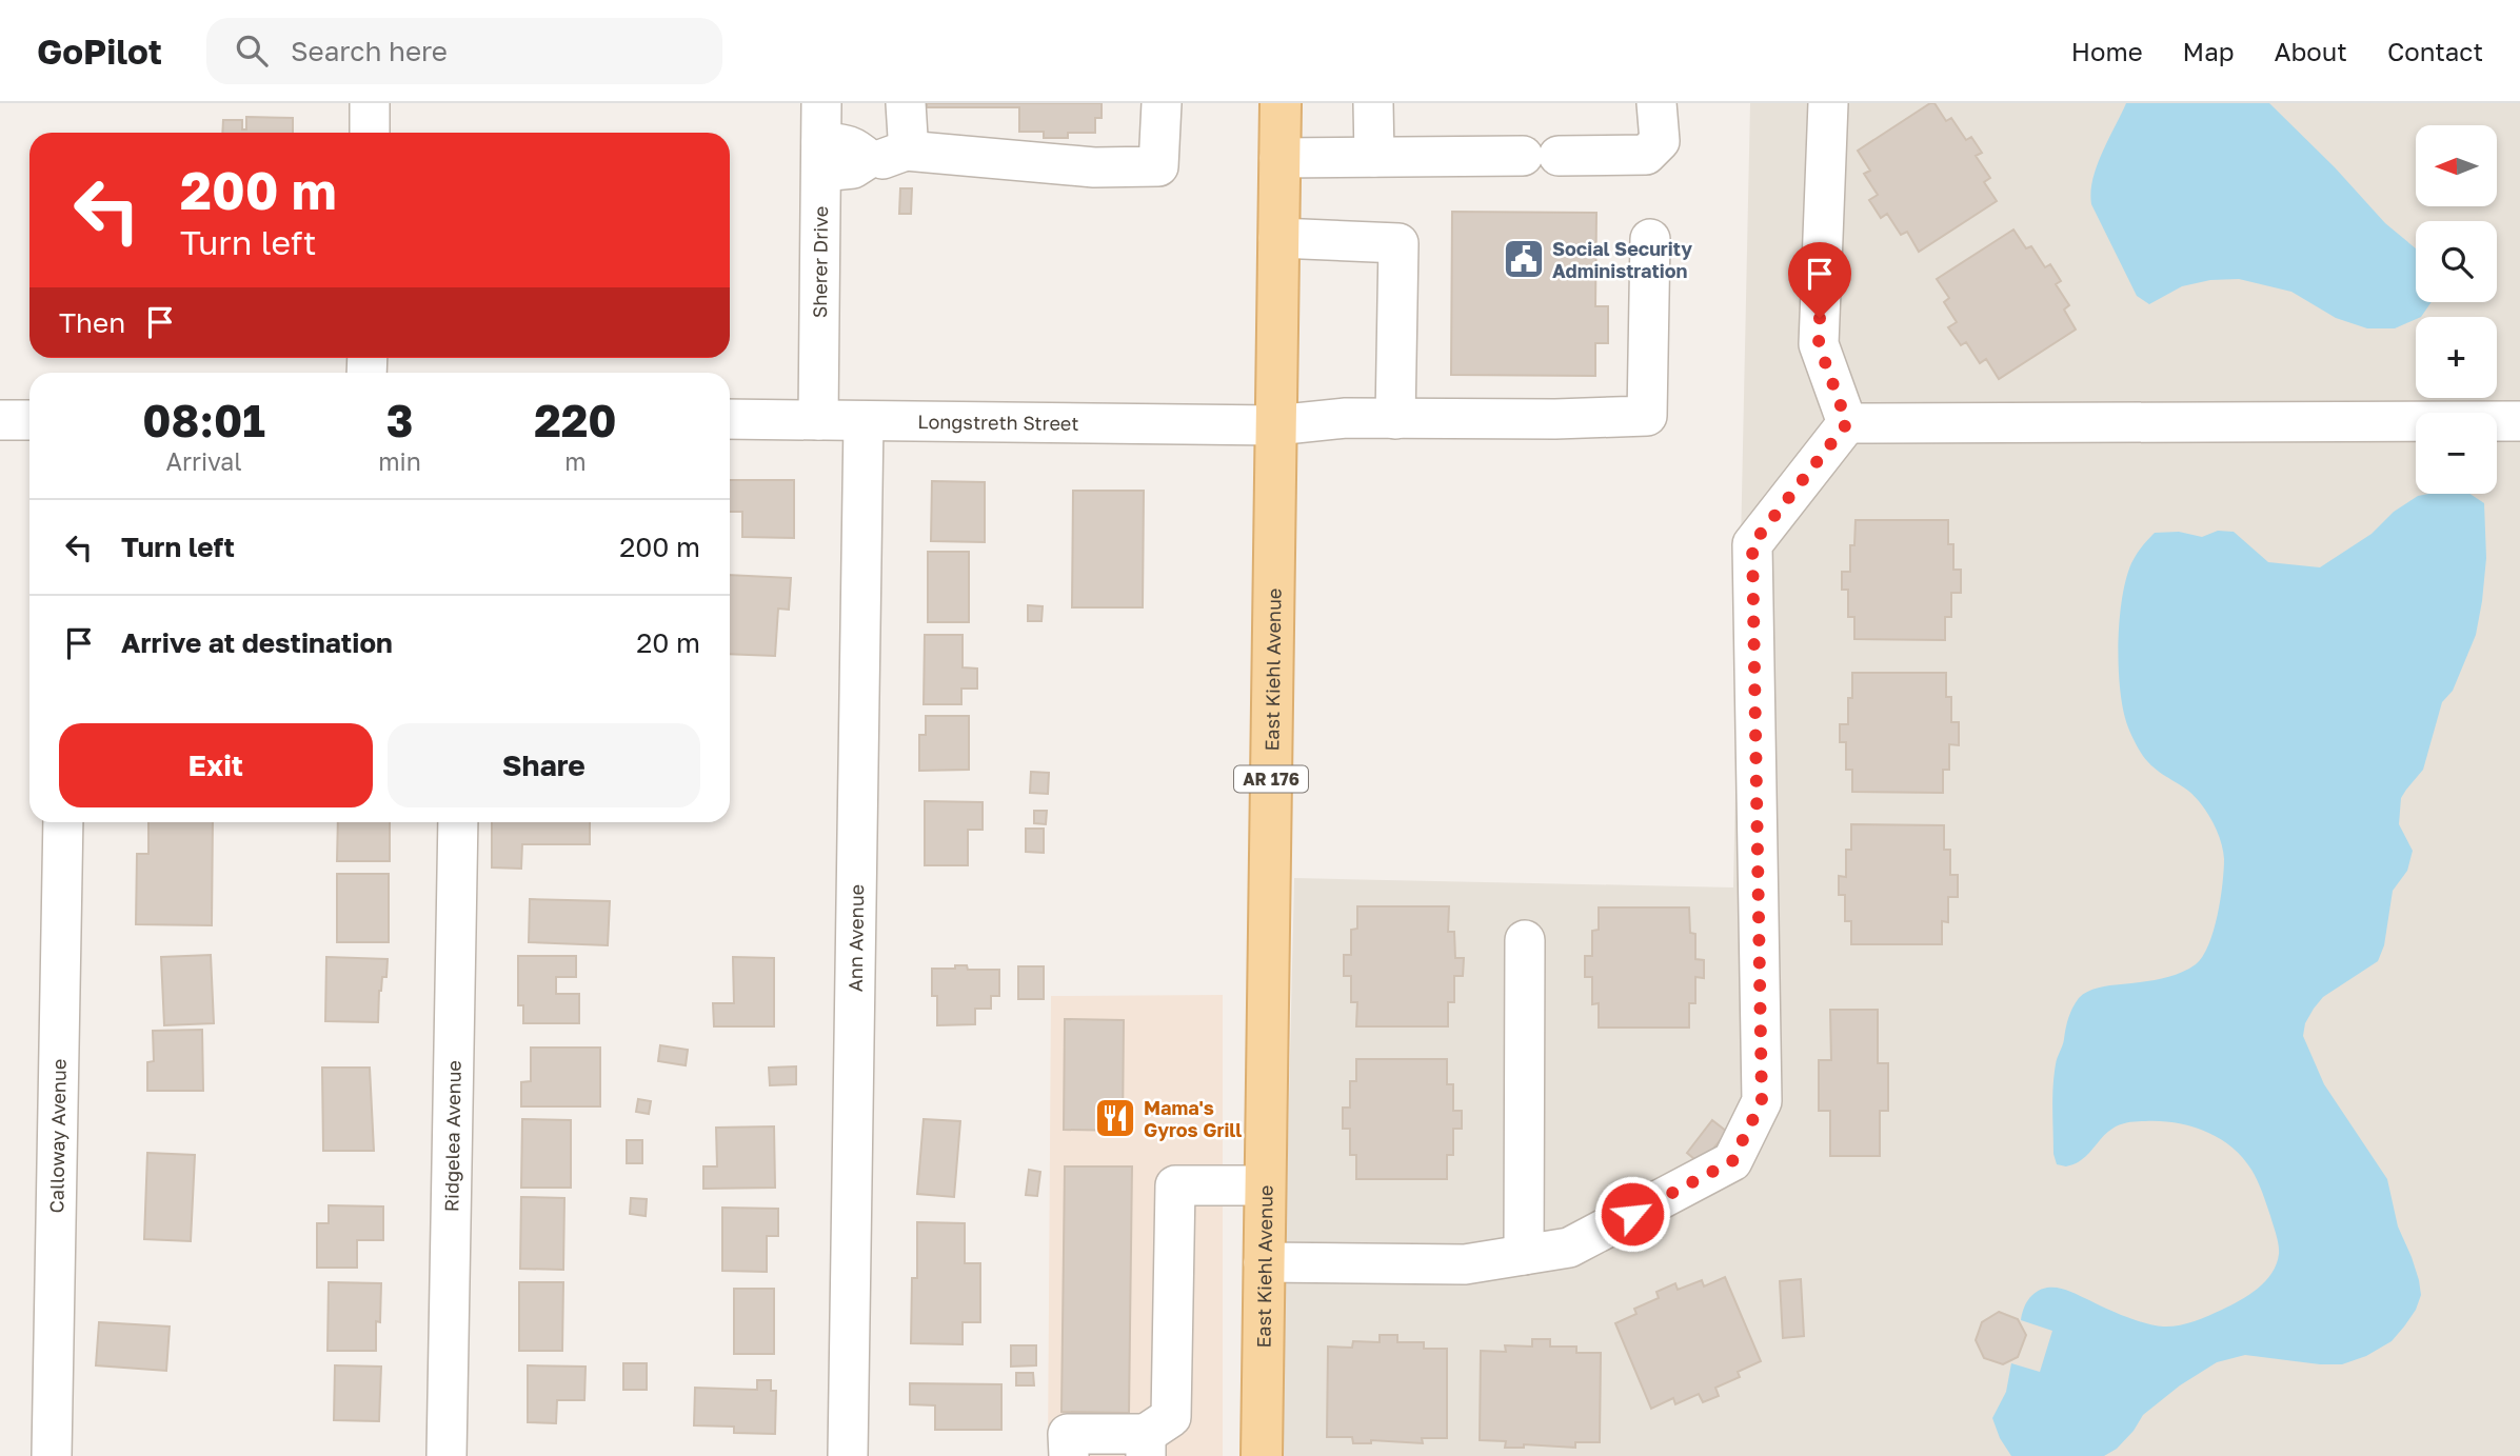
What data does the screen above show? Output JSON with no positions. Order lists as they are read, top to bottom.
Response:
{
  "streets": {
    "main road": ["East Kiehl Avenue", "AR 176"],
    "street": [
      "Sherer Drive",
      "Longstreth Street",
      "Ann Avenue",
      "Calloway Avenue",
      "Ridgelea Avenue"
    ]
  },
  "crossings": [
    ["Sherer Drive", "Longstreth Street"],
    ["Longstreth Street", "East Kiehl Avenue"],
    ["Longstreth Street", "Ann Avenue"]
  ],
  "places": {
    "public building": ["Social Security Administration"],
    "restaurant": ["Mama's Gyros Grill"]
  },
  "north": "left",
  "page": {
    "header": "GoPilot",
    "search": "Search here",
    "nav": [
      "Home",
      "Map",
      "About",
      "Contact"
    ],
    "map_buttons": ["+", "−"],
    "turn": ["200 m", "Turn left"],
    "then": "Then",
    "eta": [
      "08:01",
      "Arrival",
      "3",
      "min",
      "220",
      "m"
    ],
    "list": [
      {
        "name": "Turn left",
        "value": "200 m"
      },
      {
        "name": "Arrive at destination",
        "value": "20 m"
      }
    ],
    "buttons": ["Exit", "Share"]
  }
}
